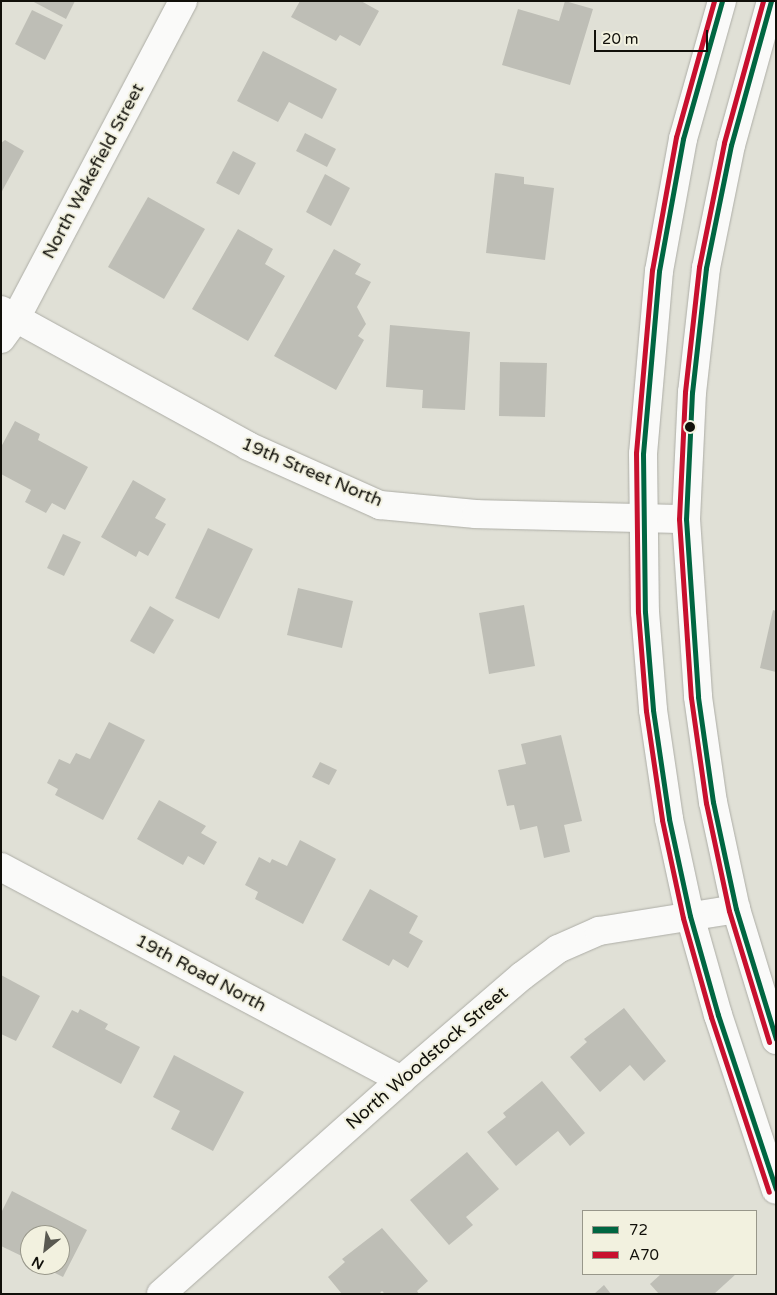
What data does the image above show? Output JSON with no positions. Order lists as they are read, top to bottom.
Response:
{
  "streets": {
    "street": [
      "North Wakefield Street",
      "19th Street North",
      "19th Road North",
      "North Woodstock Street"
    ]
  },
  "crossings": [
    ["North Wakefield Street", "19th Street North"],
    ["19th Road North", "North Woodstock Street"]
  ],
  "lines": ["transit line 72", "transit line A70"],
  "legend": ["72", "A70"],
  "scale_bar": "20 m",
  "north": "bottom left"
}
